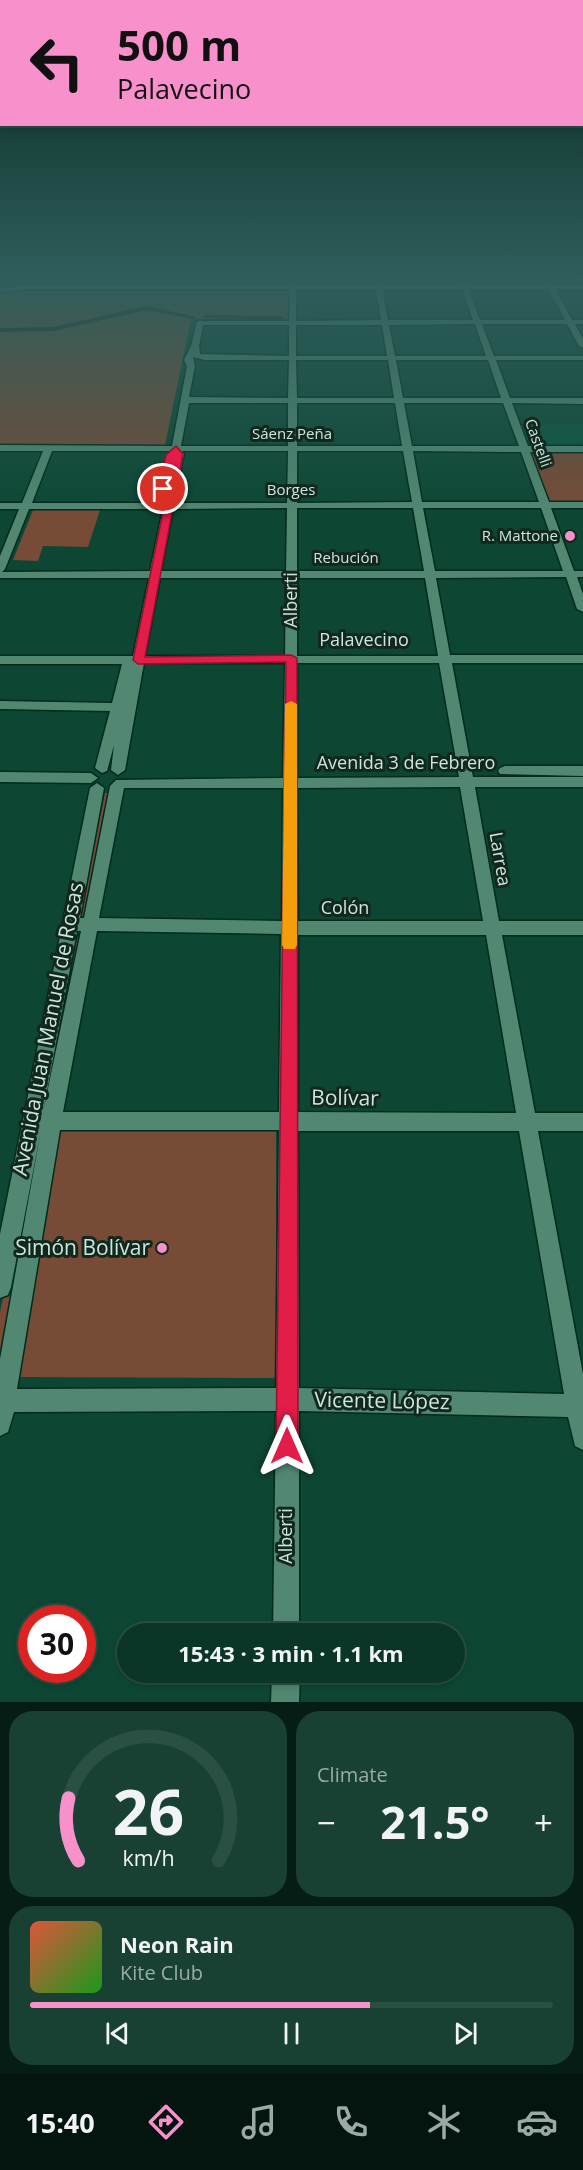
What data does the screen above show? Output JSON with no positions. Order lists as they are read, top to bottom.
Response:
{
  "streets": {
    "street": [
      "Sáenz Peña",
      "Castelli",
      "Borges",
      "Rebución",
      "Alberti",
      "Palavecino",
      "Avenida 3 de Febrero",
      "Larrea",
      "Colón",
      "Avenida Juan Manuel de Rosas",
      "Bolívar",
      "Vicente López"
    ]
  },
  "crossings": [
    ["Sáenz Peña", "Castelli"],
    ["Sáenz Peña", "Alberti"],
    ["Sáenz Peña", "Larrea"],
    ["Sáenz Peña", "Avenida Juan Manuel de Rosas"],
    ["Castelli", "Borges"],
    ["Castelli", "Rebución"],
    ["Borges", "Alberti"],
    ["Borges", "Larrea"],
    ["Borges", "Avenida Juan Manuel de Rosas"],
    ["Rebución", "Alberti"],
    ["Rebución", "Larrea"],
    ["Rebución", "Avenida Juan Manuel de Rosas"],
    ["Alberti", "Palavecino"],
    ["Alberti", "Avenida 3 de Febrero"],
    ["Alberti", "Colón"],
    ["Alberti", "Bolívar"],
    ["Alberti", "Vicente López"],
    ["Palavecino", "Larrea"],
    ["Palavecino", "Avenida Juan Manuel de Rosas"],
    ["Avenida 3 de Febrero", "Larrea"],
    ["Avenida 3 de Febrero", "Avenida Juan Manuel de Rosas"],
    ["Larrea", "Colón"],
    ["Larrea", "Bolívar"],
    ["Larrea", "Vicente López"],
    ["Colón", "Avenida Juan Manuel de Rosas"],
    ["Avenida Juan Manuel de Rosas", "Bolívar"],
    ["Avenida Juan Manuel de Rosas", "Vicente López"]
  ],
  "places": ["R. Mattone", "Simón Bolívar"],
  "page": {
    "turn": ["500 m", "Palavecino"],
    "limit": "30",
    "trip": "15:43 · 3 min · 1.1 km",
    "tile": "Climate",
    "heat": ["−", "21.5°", "+"],
    "song": ["Neon Rain", "Kite Club"],
    "tabs": "15:40",
    "gauge": ["26", "km/h"]
  }
}
